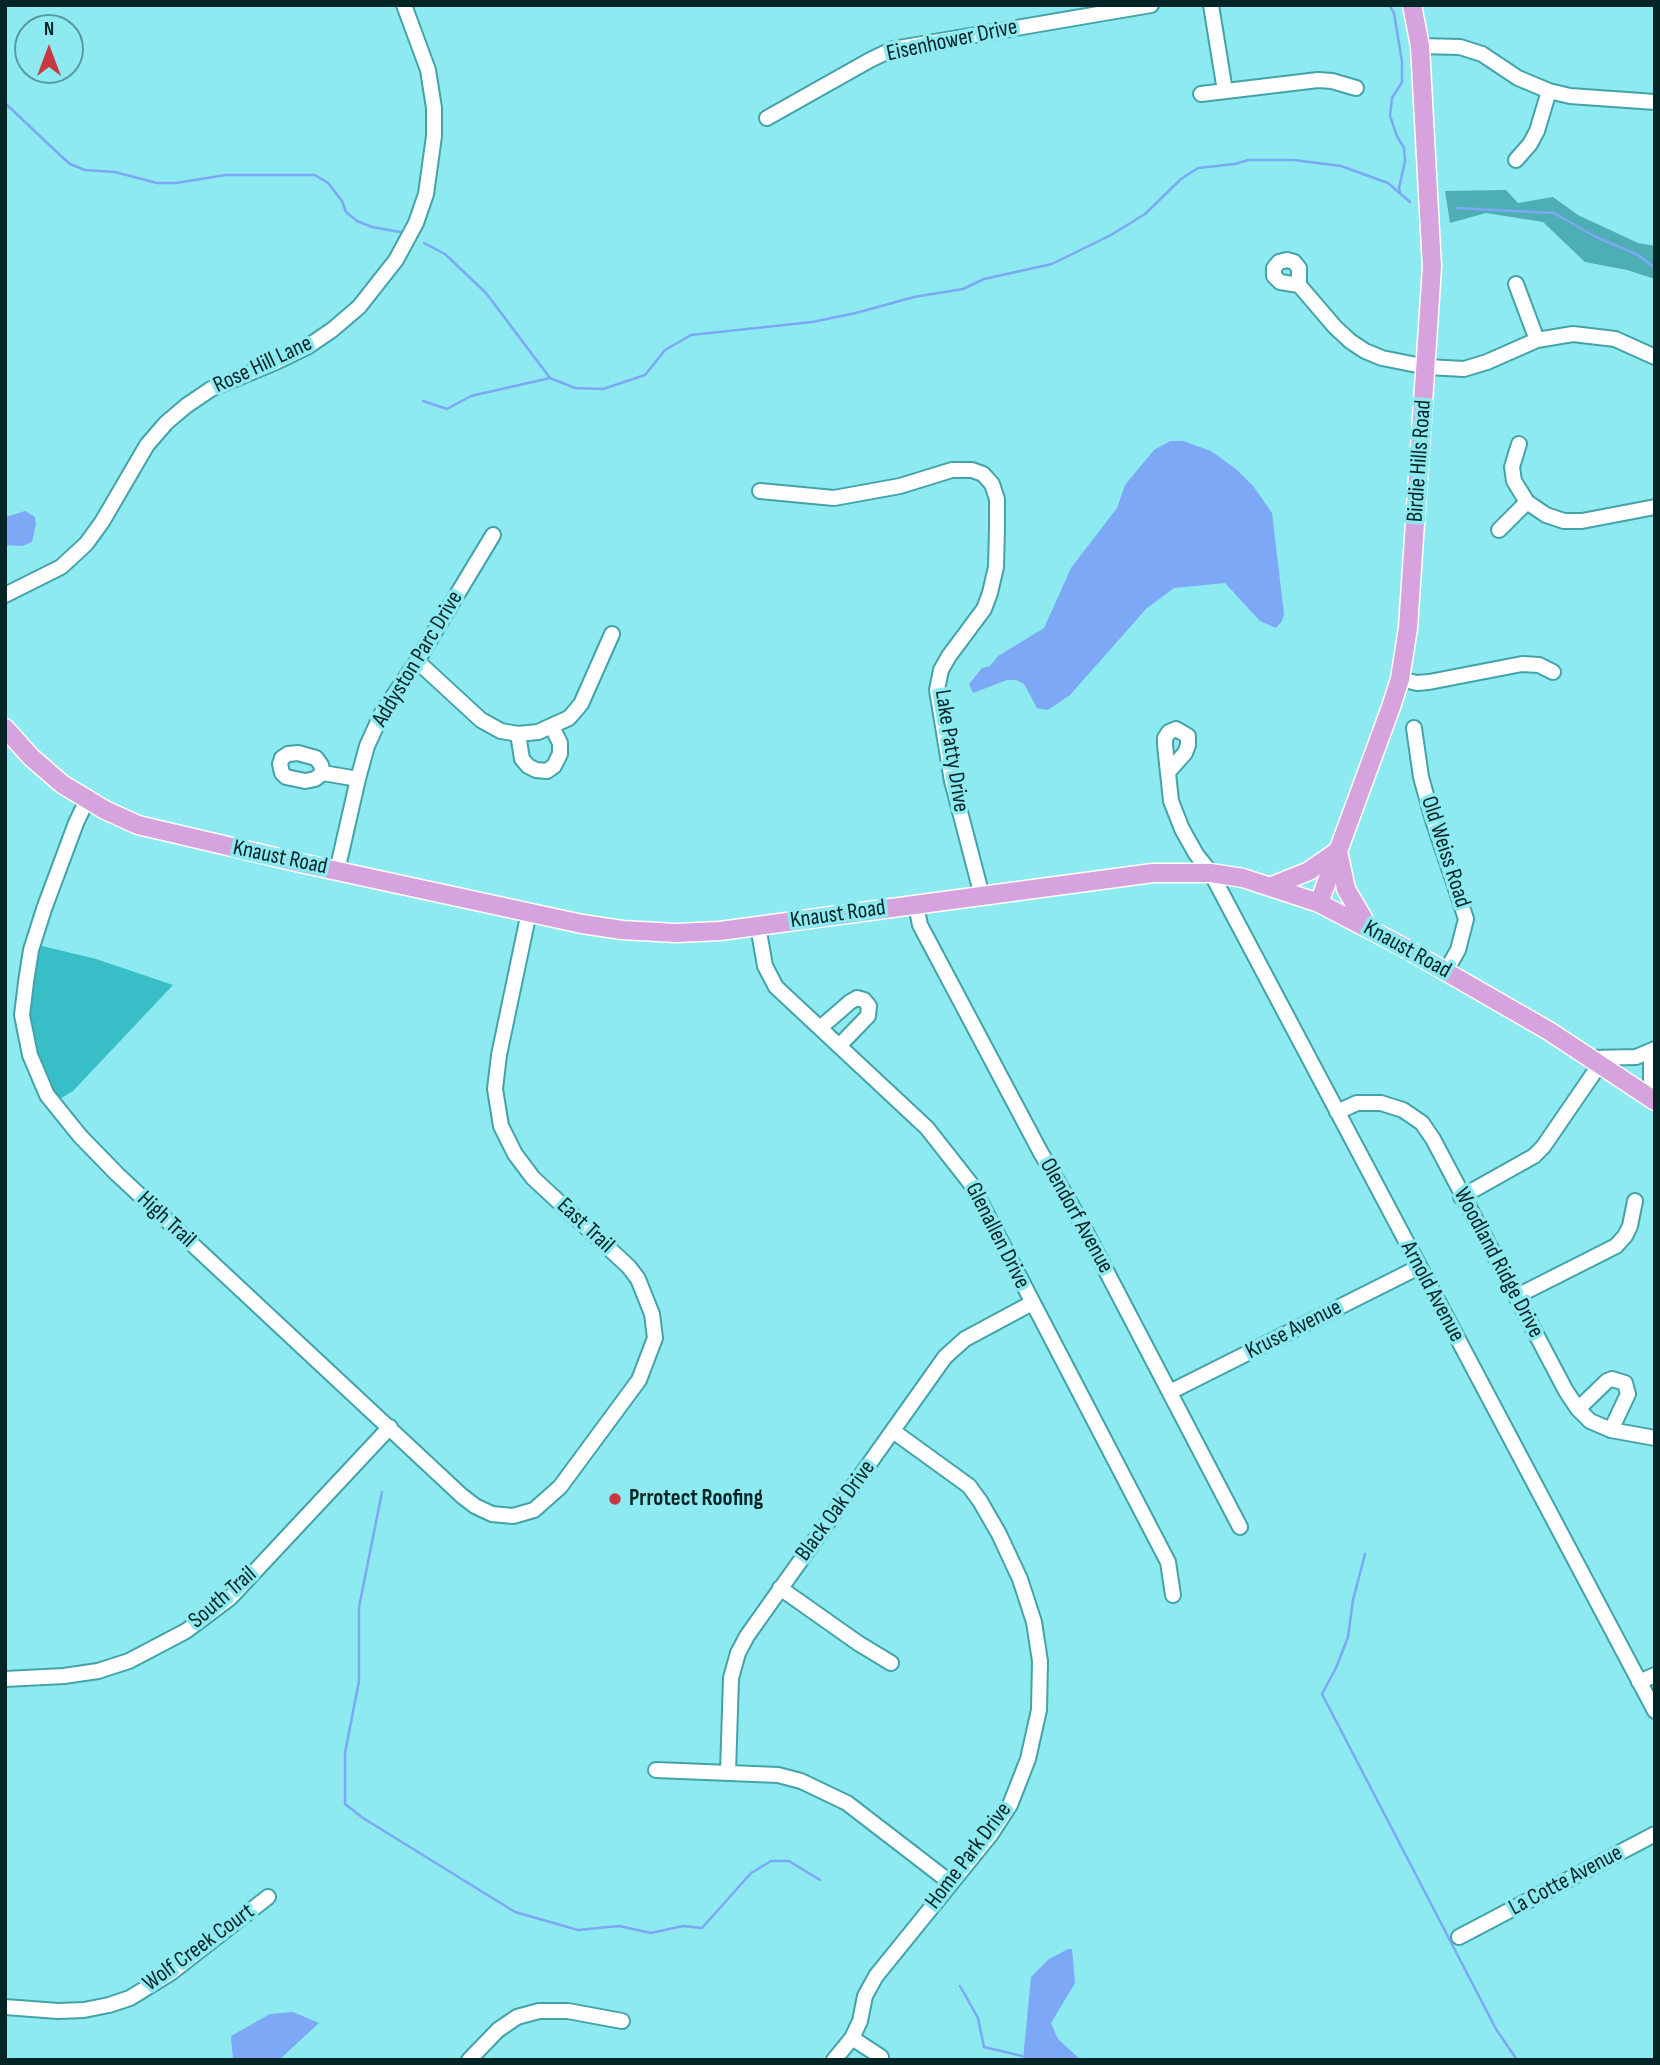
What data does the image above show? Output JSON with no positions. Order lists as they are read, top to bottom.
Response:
{
  "streets": {
    "main road": ["Birdie Hills Road", "Knaust Road"],
    "street": [
      "Eisenhower Drive",
      "Rose Hill Lane",
      "Addyston Parc Drive",
      "Lake Patty Drive",
      "Old Weiss Road",
      "Olendorf Avenue",
      "High Trail",
      "East Trail",
      "Glenallen Drive",
      "Woodland Ridge Drive",
      "Arnold Avenue",
      "Kruse Avenue",
      "Black Oak Drive",
      "South Trail",
      "Home Park Drive",
      "La Cotte Avenue",
      "Wolf Creek Court"
    ]
  },
  "crossings": [
    ["Birdie Hills Road", "Knaust Road"],
    ["Addyston Parc Drive", "Knaust Road"],
    ["Lake Patty Drive", "Knaust Road"],
    ["Old Weiss Road", "Knaust Road"],
    ["Knaust Road", "Olendorf Avenue"],
    ["Knaust Road", "High Trail"],
    ["Knaust Road", "East Trail"],
    ["Knaust Road", "Glenallen Drive"],
    ["Knaust Road", "Arnold Avenue"],
    ["Olendorf Avenue", "Kruse Avenue"],
    ["High Trail", "East Trail"],
    ["High Trail", "South Trail"],
    ["Glenallen Drive", "Black Oak Drive"],
    ["Woodland Ridge Drive", "Arnold Avenue"],
    ["Arnold Avenue", "Kruse Avenue"],
    ["Black Oak Drive", "Home Park Drive"]
  ],
  "places": ["Prrotect Roofing"],
  "north": "top"
}
